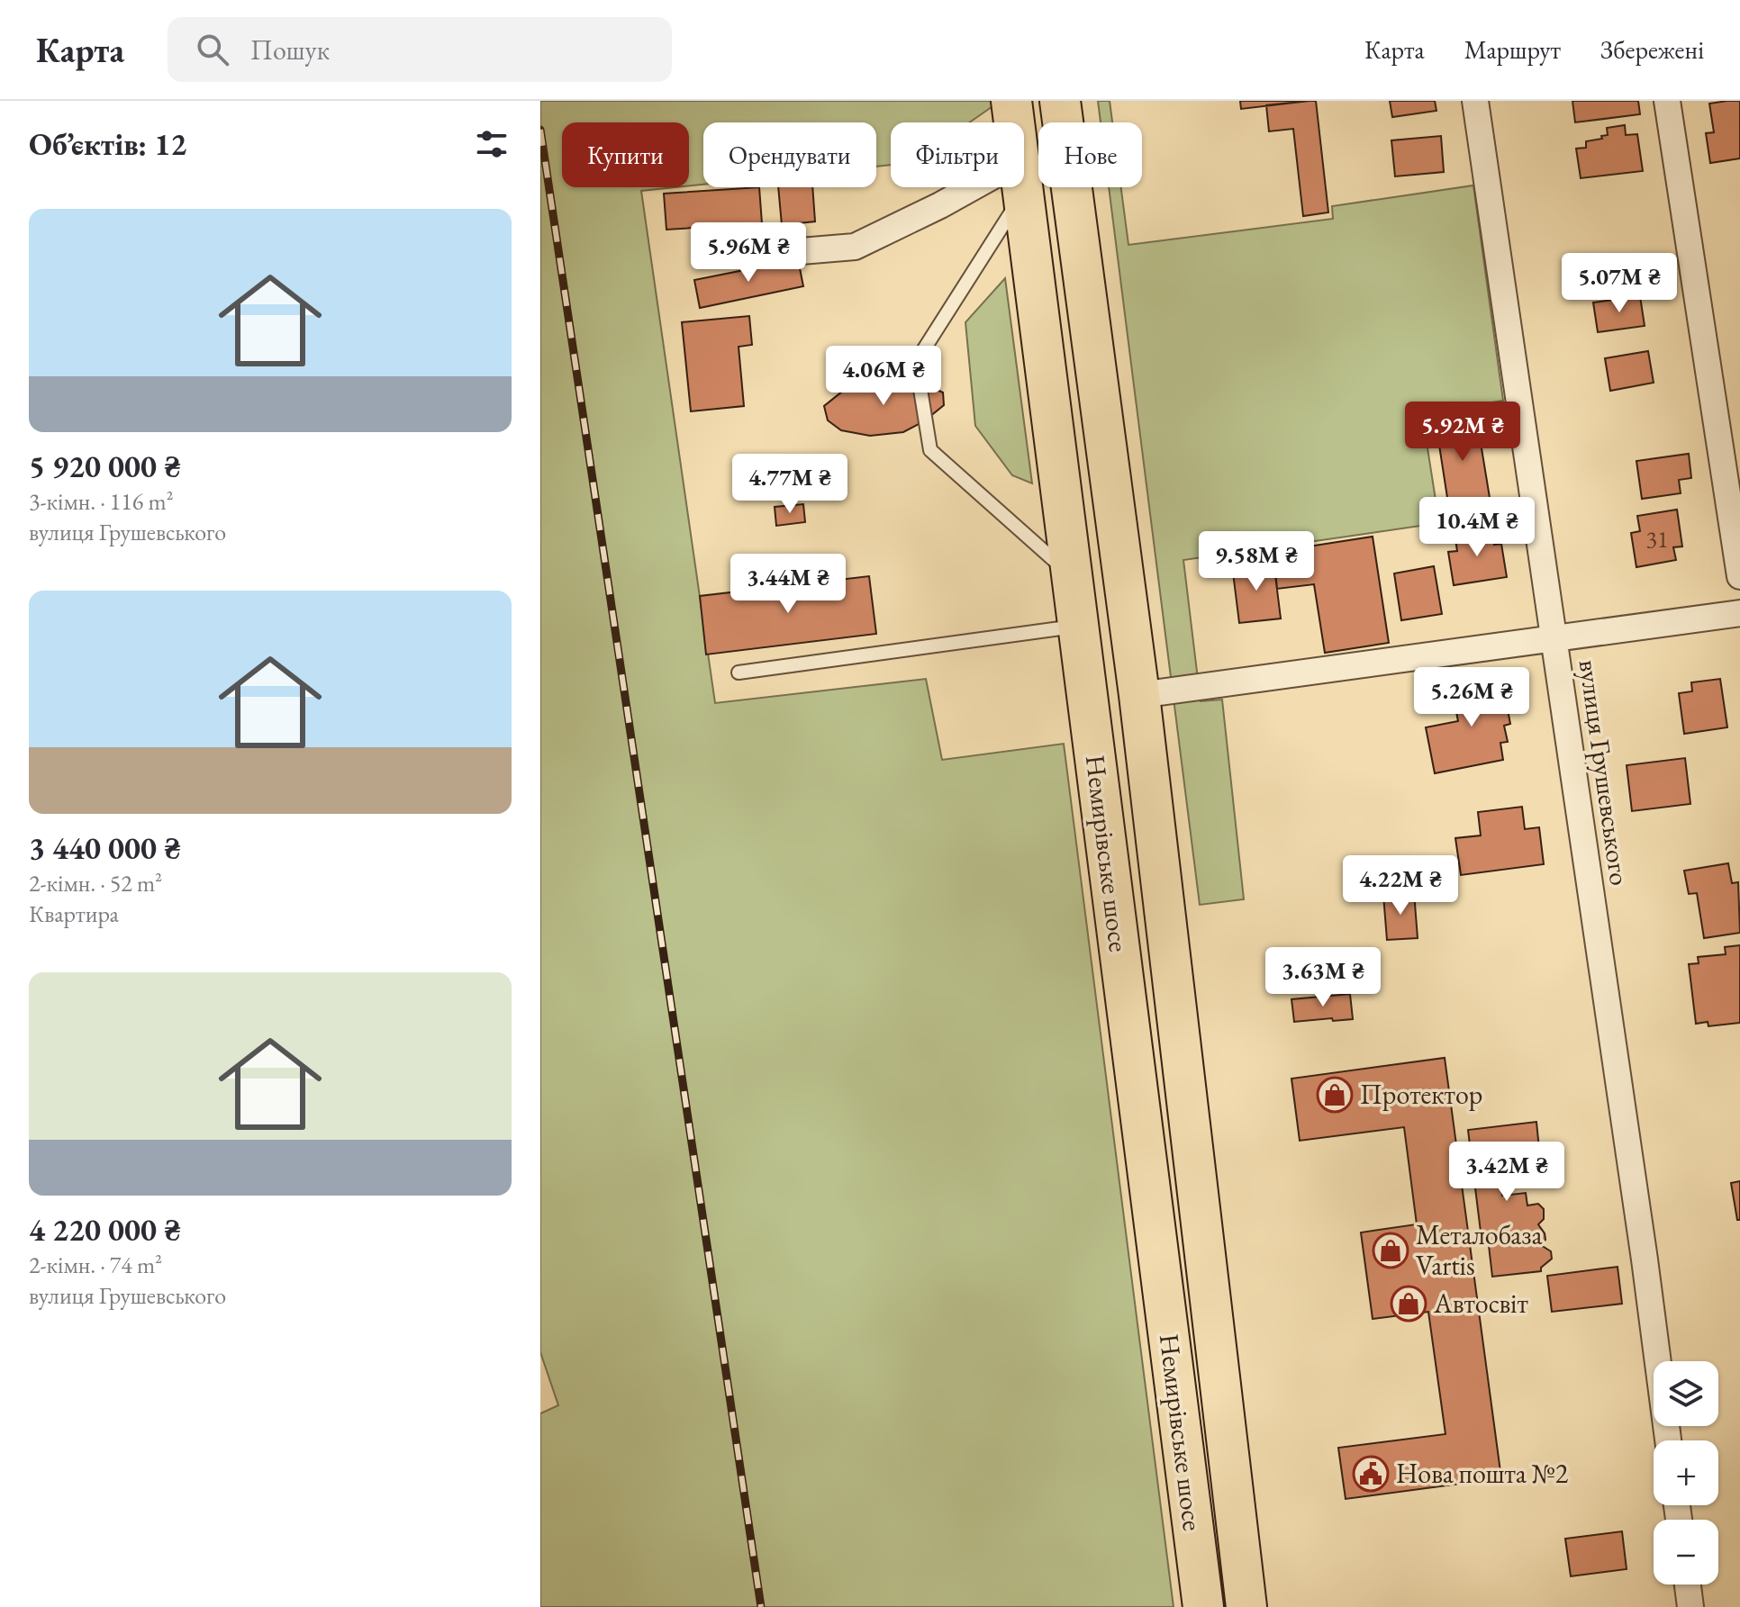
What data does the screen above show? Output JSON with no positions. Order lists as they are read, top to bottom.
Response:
{
  "streets": {
    "main road": ["Немирівське шосе"],
    "street": ["вулиця Грушевського"]
  },
  "places": {
    "shop": ["Протектор", "Металобаза Vartis", "Автосвіт"],
    "public building": ["Нова пошта №2"]
  },
  "house_numbers": ["31"],
  "page": {
    "header": "Карта",
    "search": "Пошук",
    "nav": ["Карта", "Маршрут", "Збережені"],
    "heading": "Об’єктів: 12",
    "chip": [
      "Купити",
      "Орендувати",
      "Фільтри",
      "Нове"
    ],
    "list": [
      {
        "name": "5 920 000 ₴",
        "note": "3-кімн. · 116 m² · вулиця Грушевського"
      },
      {
        "name": "3 440 000 ₴",
        "note": "2-кімн. · 52 m² · Квартира"
      },
      {
        "name": "4 220 000 ₴",
        "note": "2-кімн. · 74 m² · вулиця Грушевського"
      }
    ],
    "price": [
      "5.96M ₴",
      "5.07M ₴",
      "4.06M ₴",
      "5.92M ₴",
      "4.77M ₴",
      "10.4M ₴",
      "9.58M ₴",
      "3.44M ₴",
      "5.26M ₴",
      "4.22M ₴",
      "3.63M ₴",
      "3.42M ₴"
    ],
    "map_buttons": ["+", "−"]
  }
}
